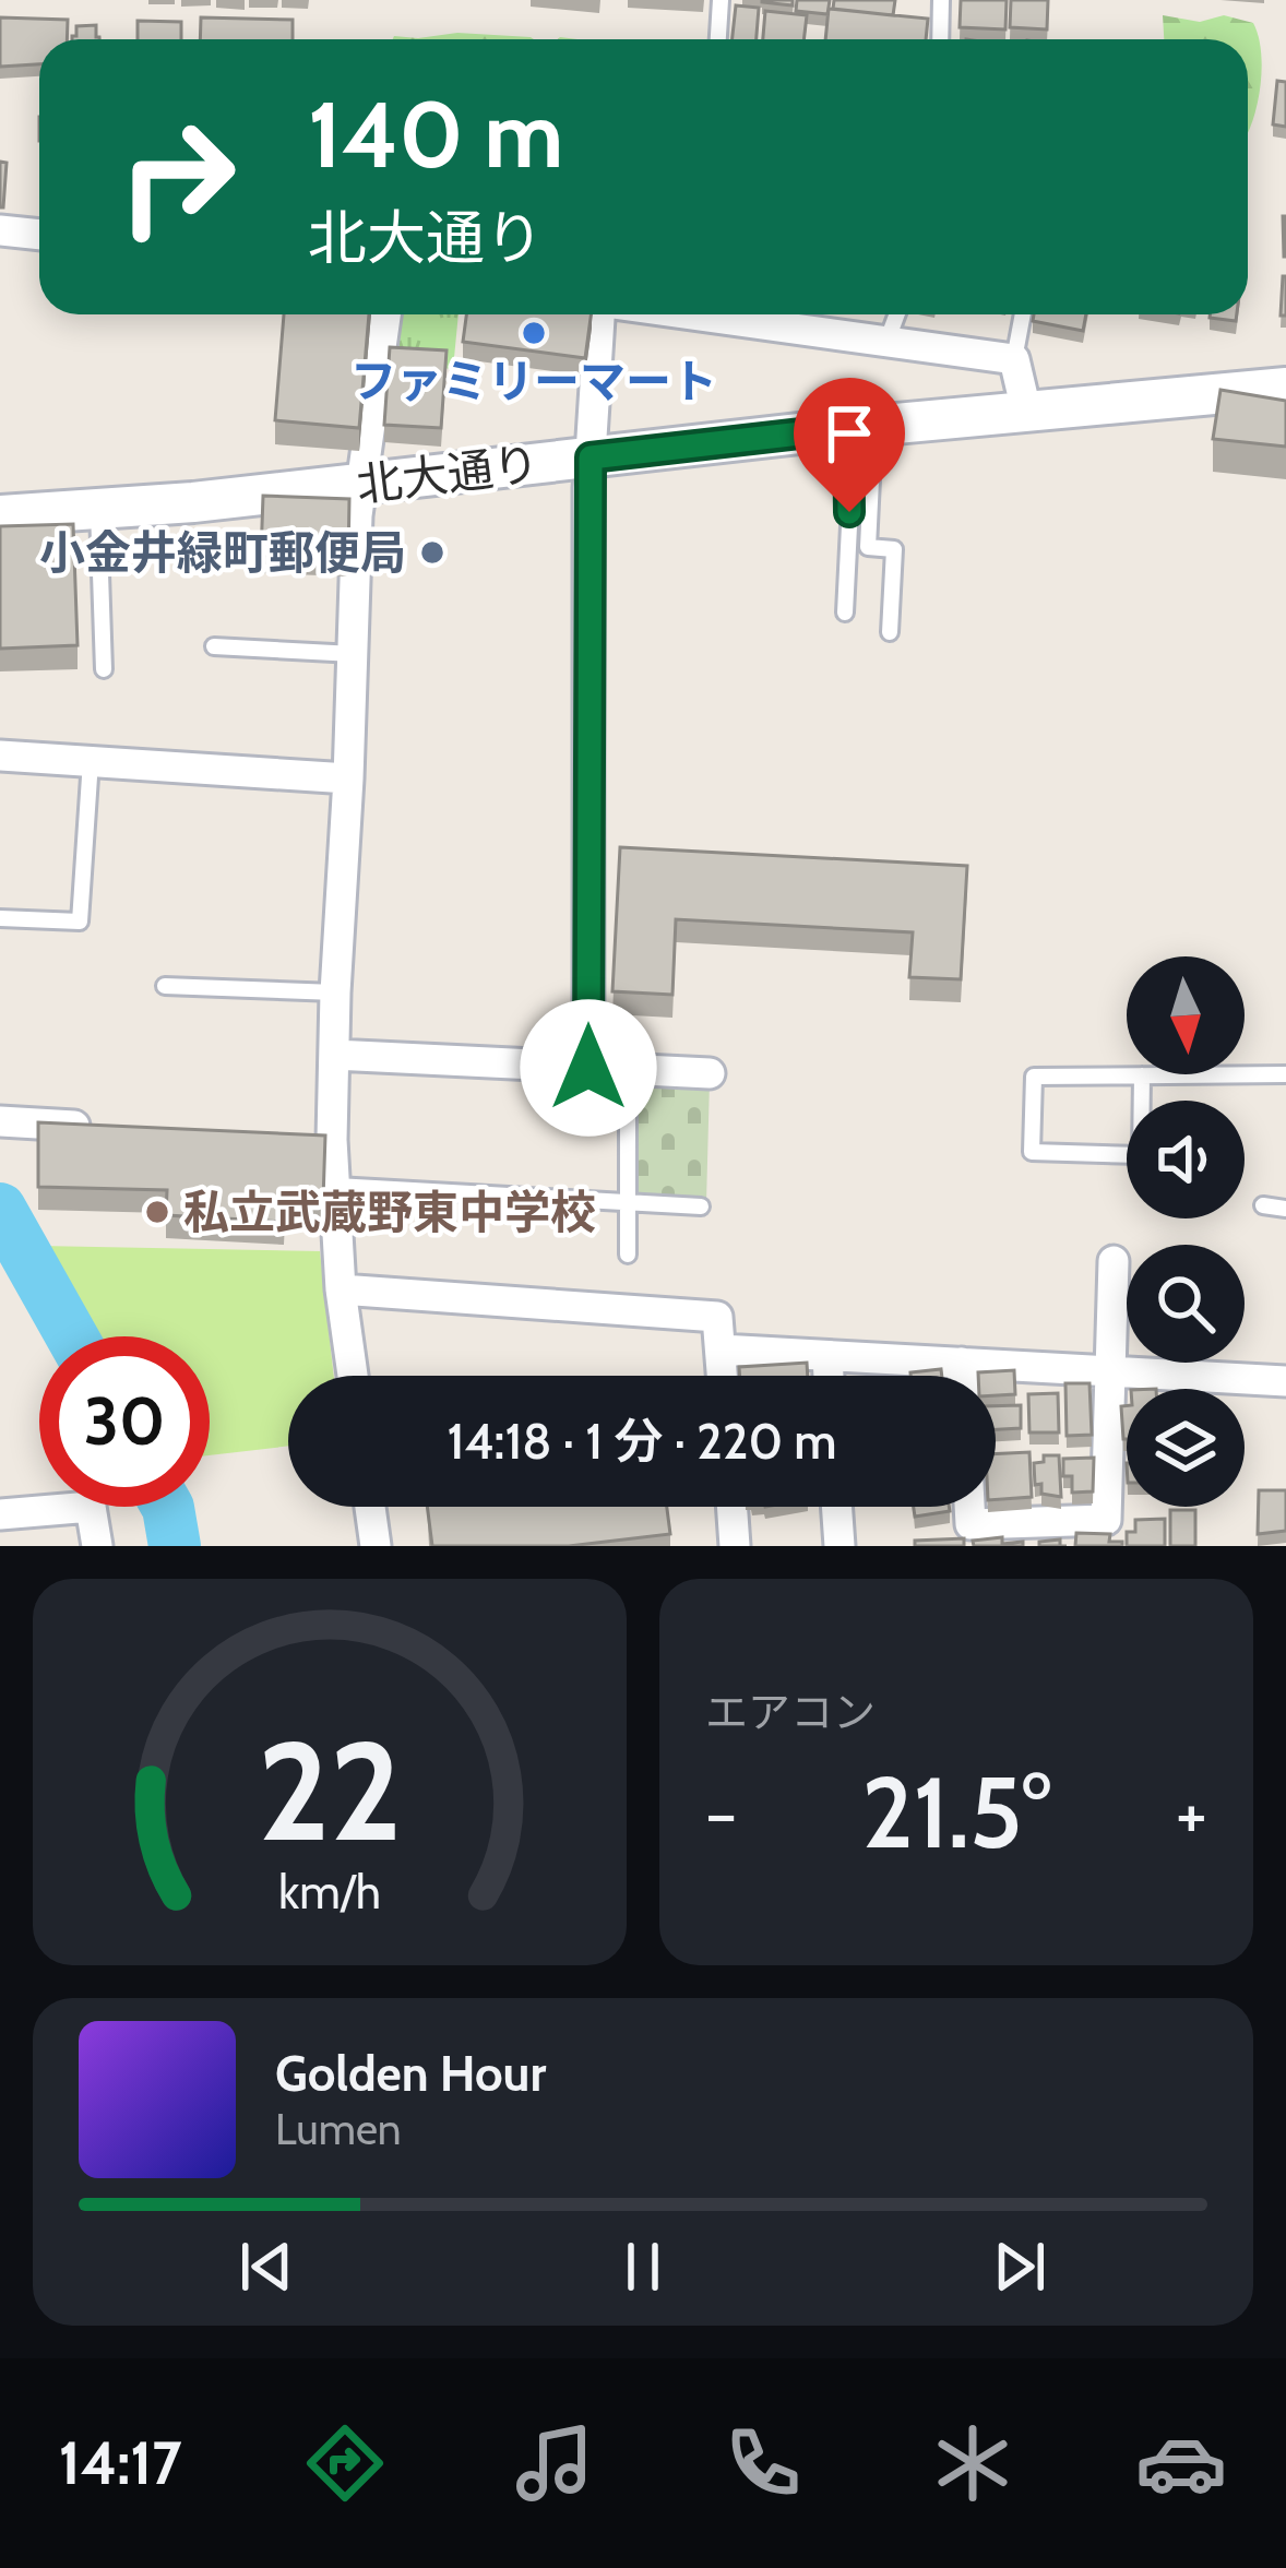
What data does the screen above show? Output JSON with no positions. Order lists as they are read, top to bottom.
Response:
{
  "streets": {
    "street": ["北大通り"]
  },
  "places": ["ファミリーマート", "小金井緑町郵便局", "私立武蔵野東中学校"],
  "north": "bottom",
  "page": {
    "turn": ["140 m", "北大通り"],
    "limit": "30",
    "trip": "14:18 · 1 分 · 220 m",
    "tile": "エアコン",
    "heat": ["−", "21.5°", "+"],
    "song": ["Golden Hour", "Lumen"],
    "tabs": "14:17",
    "gauge": ["22", "km/h"]
  }
}
